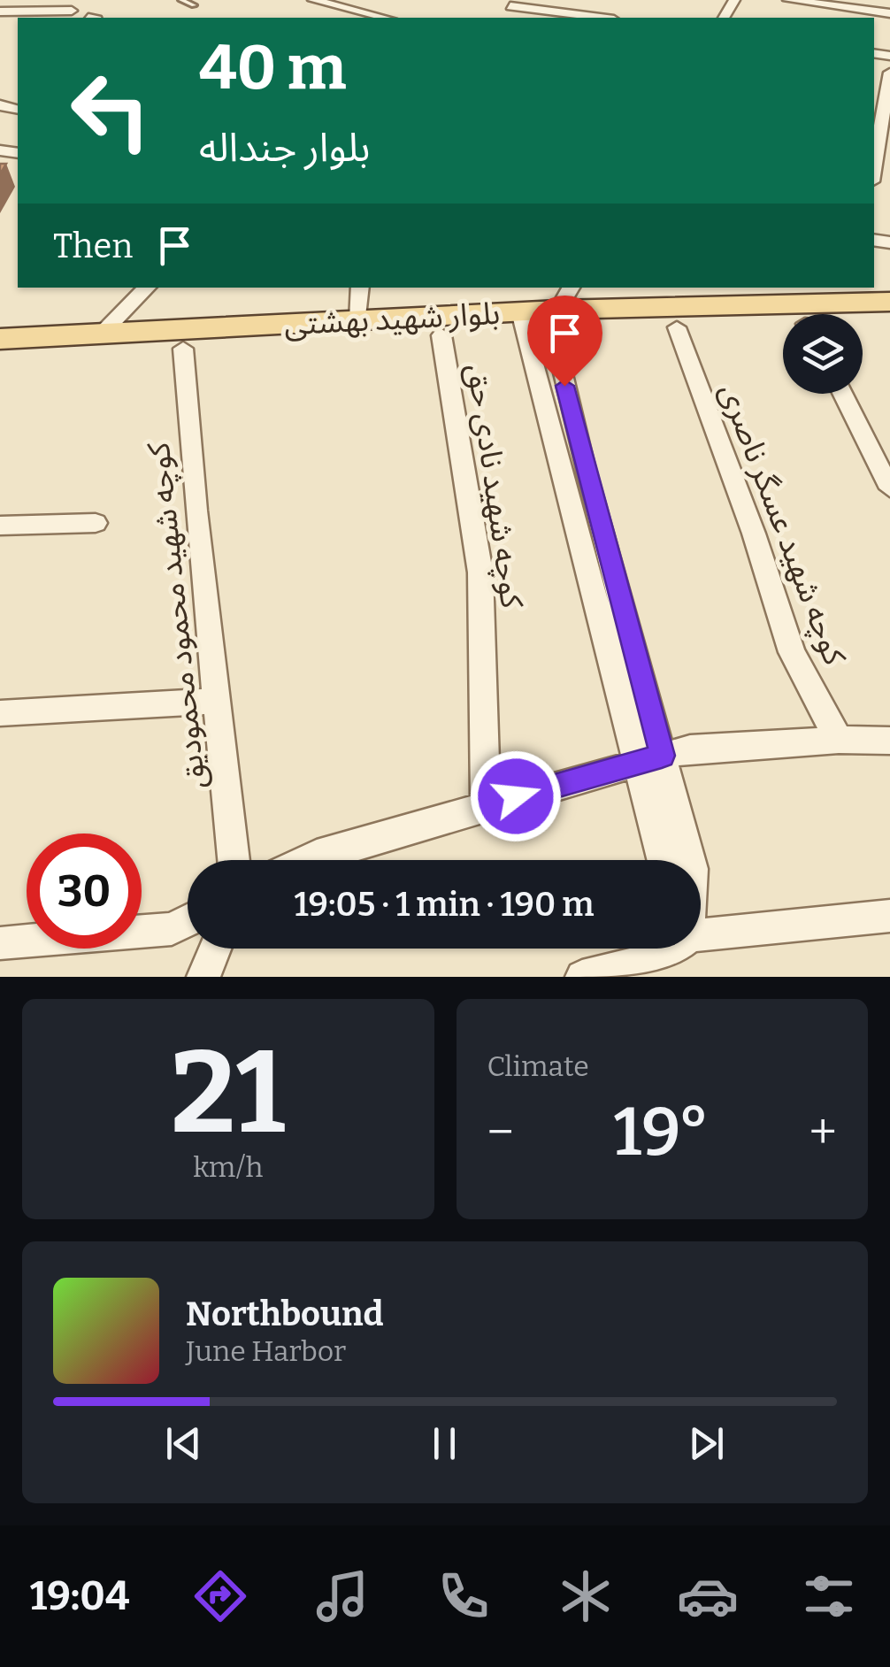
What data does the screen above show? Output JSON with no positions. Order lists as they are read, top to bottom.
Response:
{
  "streets": {
    "main road": ["بلوار شهید بهشتی"],
    "street": ["کوچه شهید نادی حق", "کوچه شهید عسگر ناصری", "کوچه شهید محمود محمودیق"]
  },
  "crossings": [
    ["بلوار شهید بهشتی", "کوچه شهید نادی حق"],
    ["بلوار شهید بهشتی", "کوچه شهید عسگر ناصری"],
    ["بلوار شهید بهشتی", "کوچه شهید محمود محمودیق"]
  ],
  "page": {
    "turn": ["40 m", "بلوار جنداله"],
    "then": "Then",
    "limit": "30",
    "trip": "19:05 · 1 min · 190 m",
    "tile": [
      ["21", "km/h"],
      "Climate"
    ],
    "heat": ["−", "19°", "+"],
    "song": ["Northbound", "June Harbor"],
    "tabs": "19:04"
  }
}
